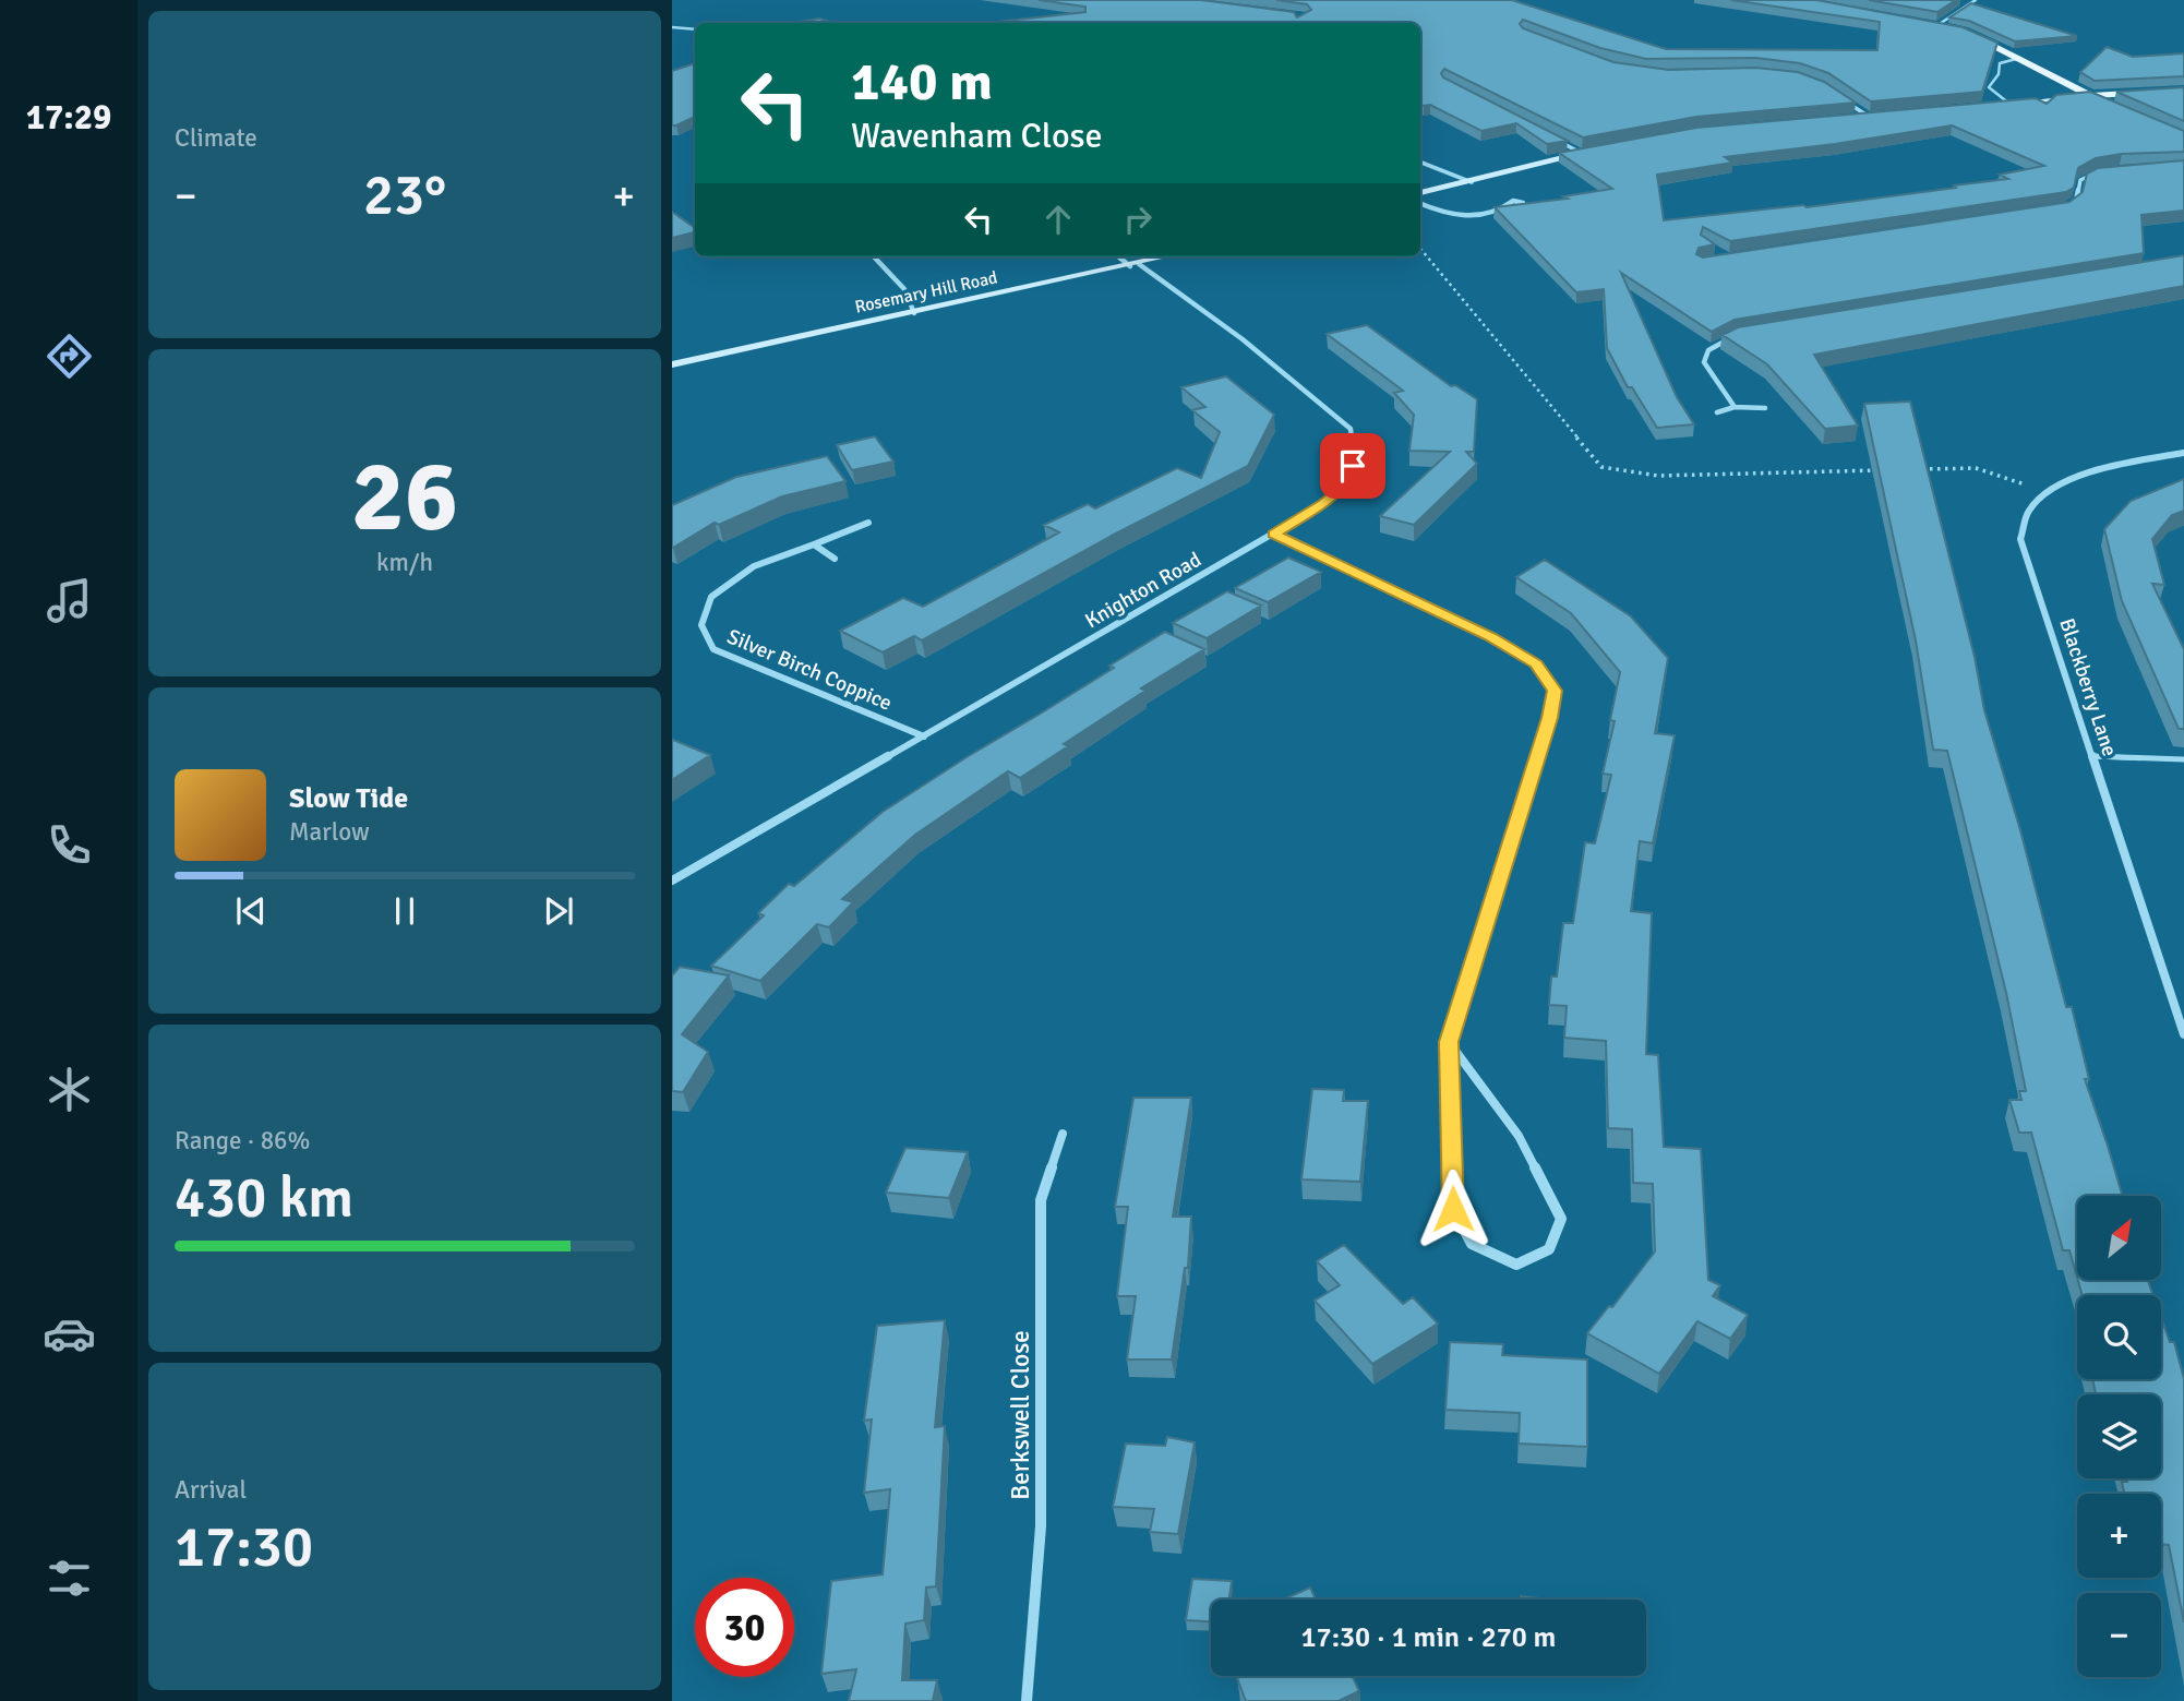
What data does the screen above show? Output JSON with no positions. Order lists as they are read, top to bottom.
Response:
{
  "streets": {
    "main road": ["Rosemary Hill Road"],
    "street": [
      "Knighton Road",
      "Silver Birch Coppice",
      "Blackberry Lane",
      "Berkswell Close"
    ]
  },
  "crossings": [
    ["Rosemary Hill Road", "Knighton Road"],
    ["Knighton Road", "Silver Birch Coppice"]
  ],
  "north": "top right",
  "page": {
    "tabs": "17:29",
    "tile": [
      "Climate",
      ["26", "km/h"],
      ["Range · 86%", "430 km"],
      ["Arrival", "17:30"]
    ],
    "turn": ["140 m", "Wavenham Close"],
    "heat": ["−", "23°", "+"],
    "song": ["Slow Tide", "Marlow"],
    "map_buttons": ["+", "−"],
    "limit": "30",
    "trip": "17:30 · 1 min · 270 m"
  }
}
